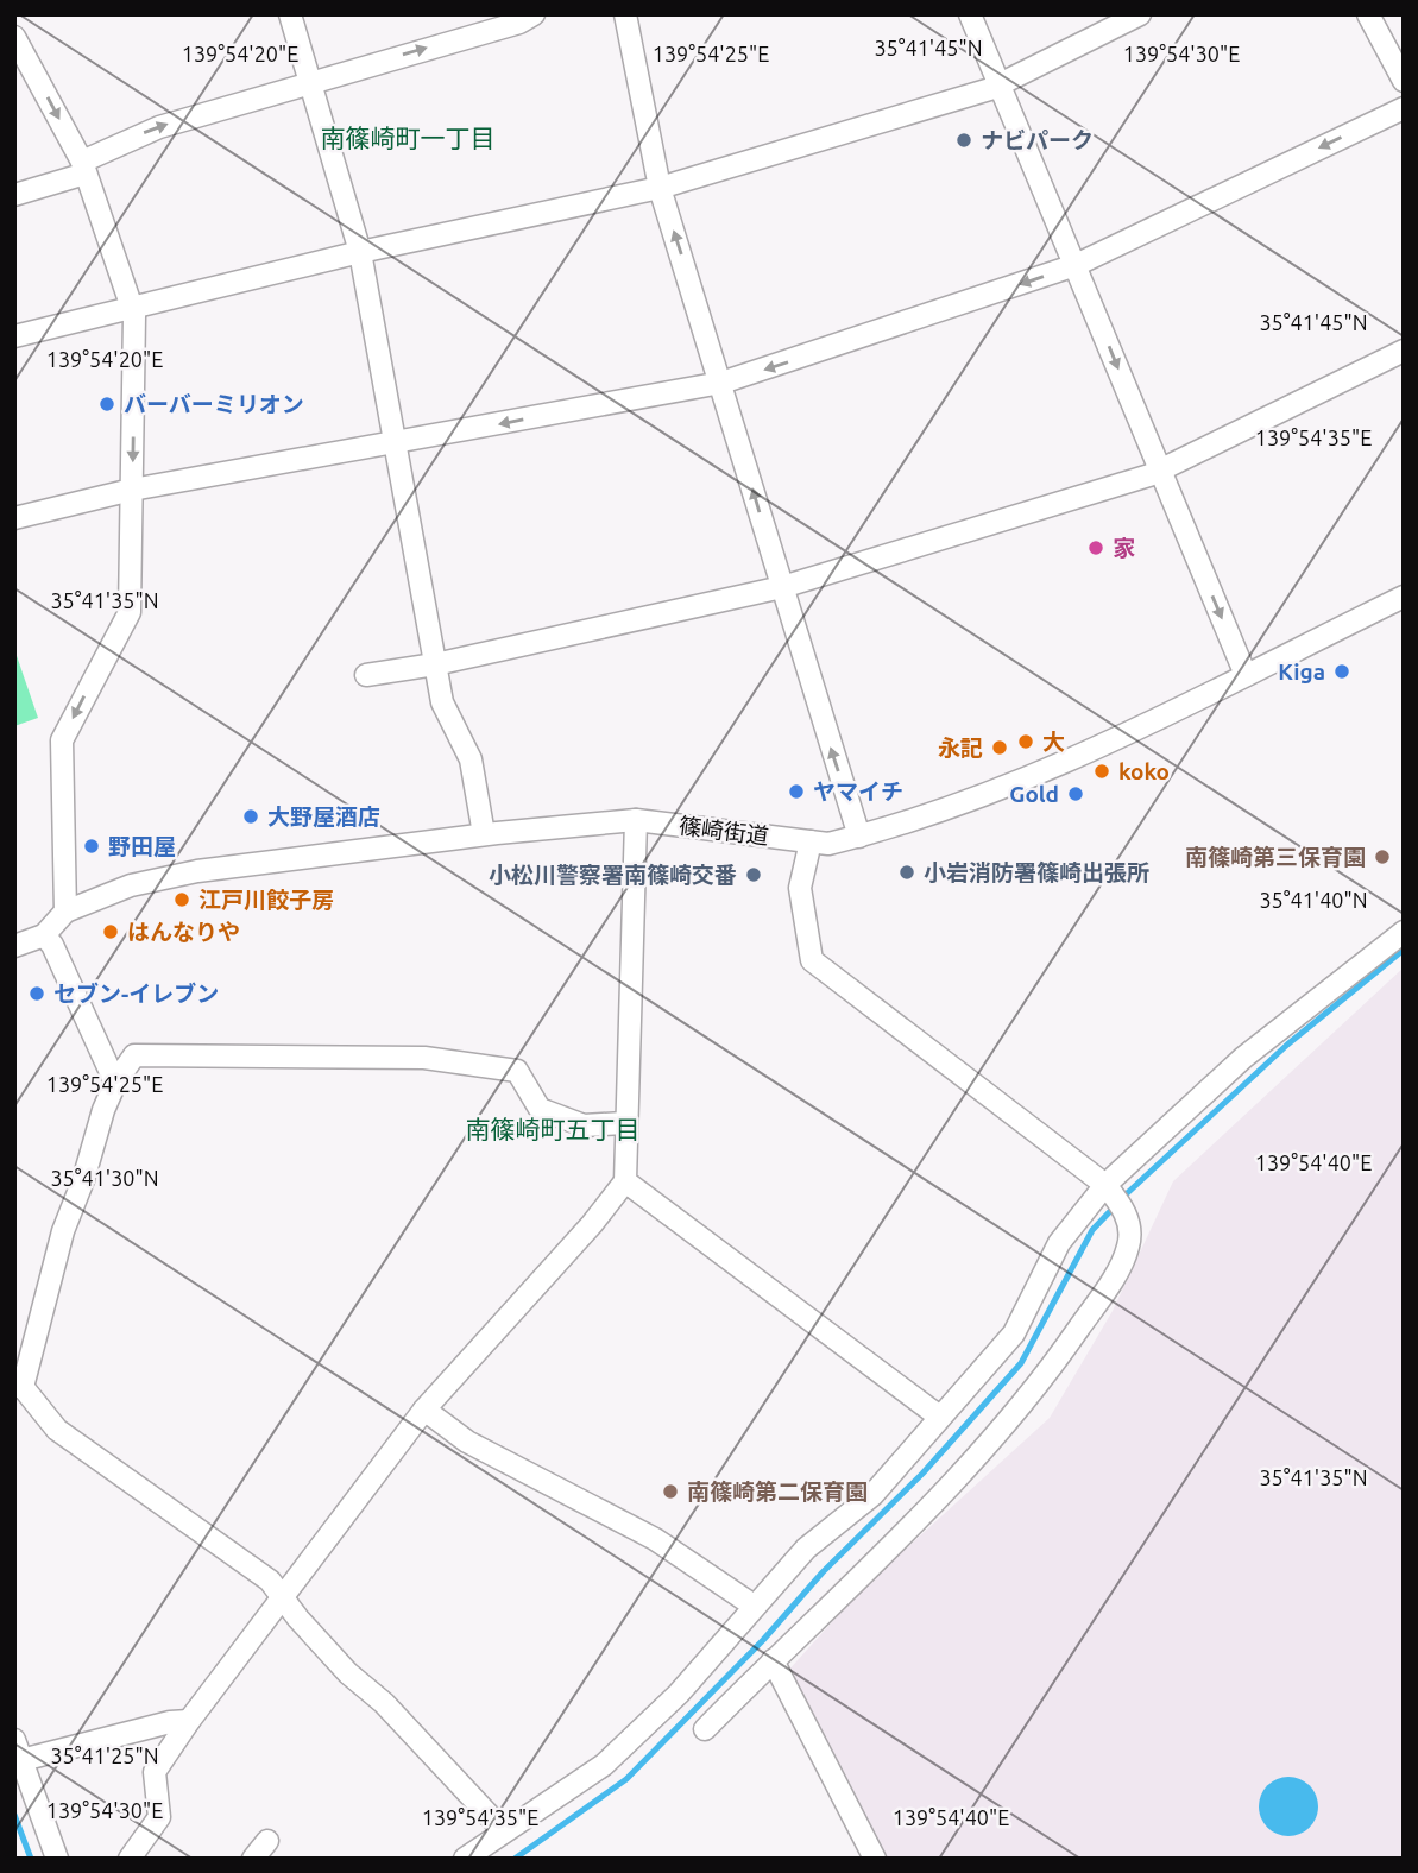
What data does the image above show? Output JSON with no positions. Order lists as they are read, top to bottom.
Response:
{
  "streets": {
    "street": ["篠崎街道"]
  },
  "districts": ["南篠崎町一丁目", "南篠崎町五丁目"],
  "places": [
    "ナビパーク",
    "バーバーミリオン",
    "家",
    "Kiga",
    "大",
    "永記",
    "koko",
    "ヤマイチ",
    "Gold",
    "大野屋酒店",
    "野田屋",
    "南篠崎第三保育園",
    "小岩消防署篠崎出張所",
    "小松川警察署南篠崎交番",
    "江戸川餃子房",
    "はんなりや",
    "セブン-イレブン",
    "南篠崎第二保育園"
  ],
  "coordinates": [
    "35°41'45\"N",
    "139°54'20\"E",
    "139°54'25\"E",
    "139°54'30\"E",
    "139°54'35\"E",
    "35°41'35\"N",
    "35°41'40\"N",
    "139°54'40\"E",
    "35°41'30\"N",
    "35°41'25\"N"
  ]
}
